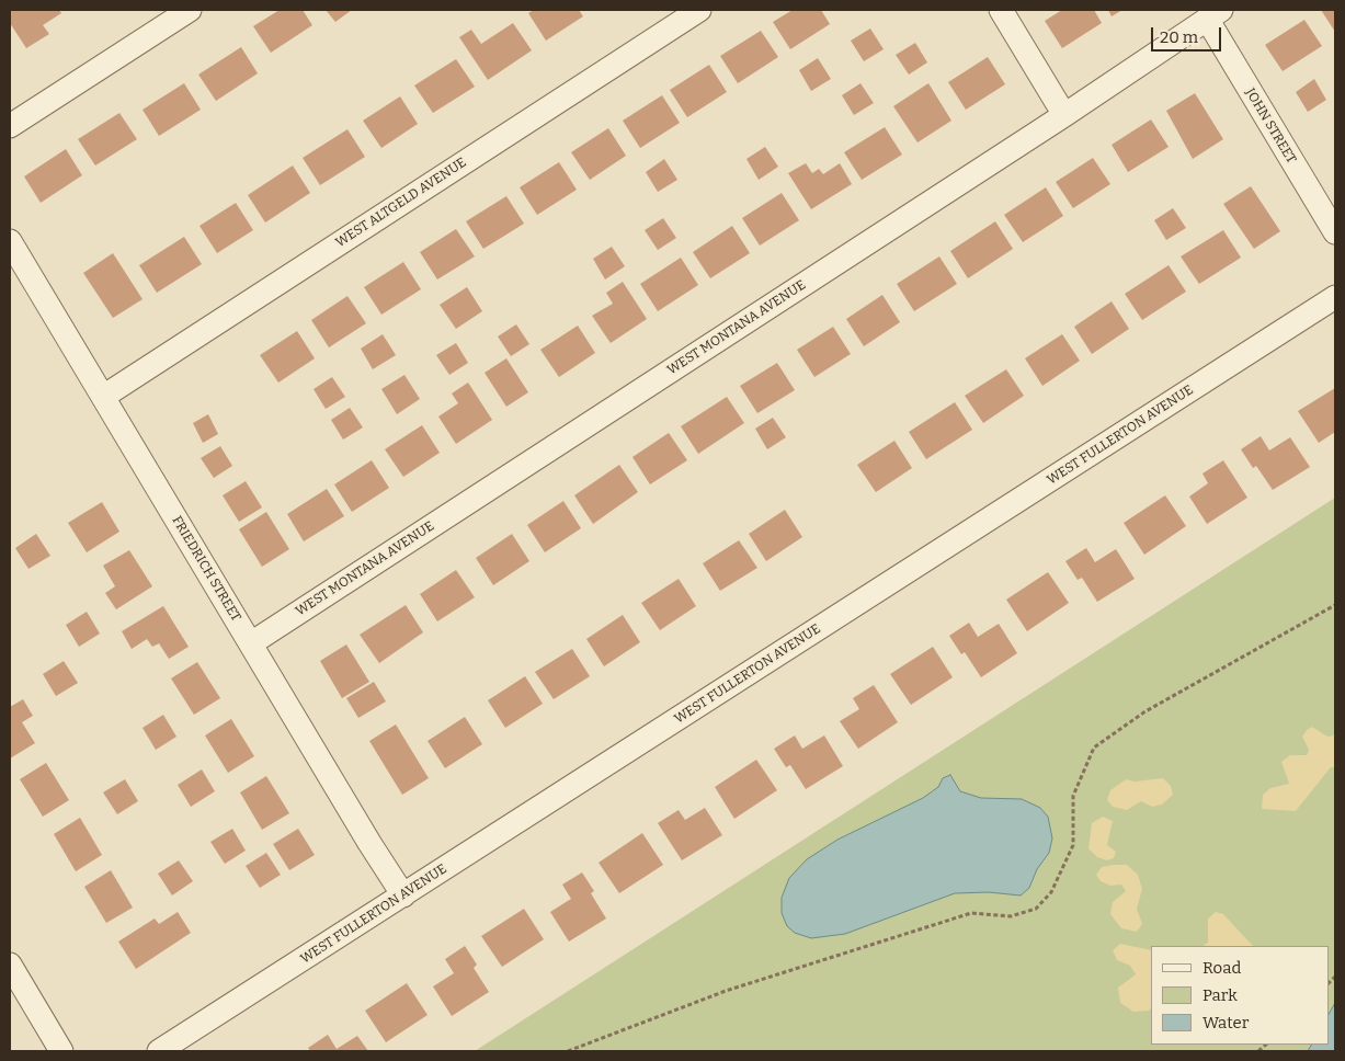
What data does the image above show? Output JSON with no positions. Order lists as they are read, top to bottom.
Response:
{
  "streets": {
    "street": [
      "JOHN STREET",
      "WEST ALTGELD AVENUE",
      "WEST MONTANA AVENUE",
      "WEST FULLERTON AVENUE",
      "FRIEDRICH STREET"
    ]
  },
  "crossings": [
    ["JOHN STREET", "WEST MONTANA AVENUE"],
    ["WEST ALTGELD AVENUE", "FRIEDRICH STREET"],
    ["WEST MONTANA AVENUE", "FRIEDRICH STREET"],
    ["WEST FULLERTON AVENUE", "FRIEDRICH STREET"]
  ],
  "legend": ["Road", "Park", "Water"],
  "scale_bar": "20 m"
}
